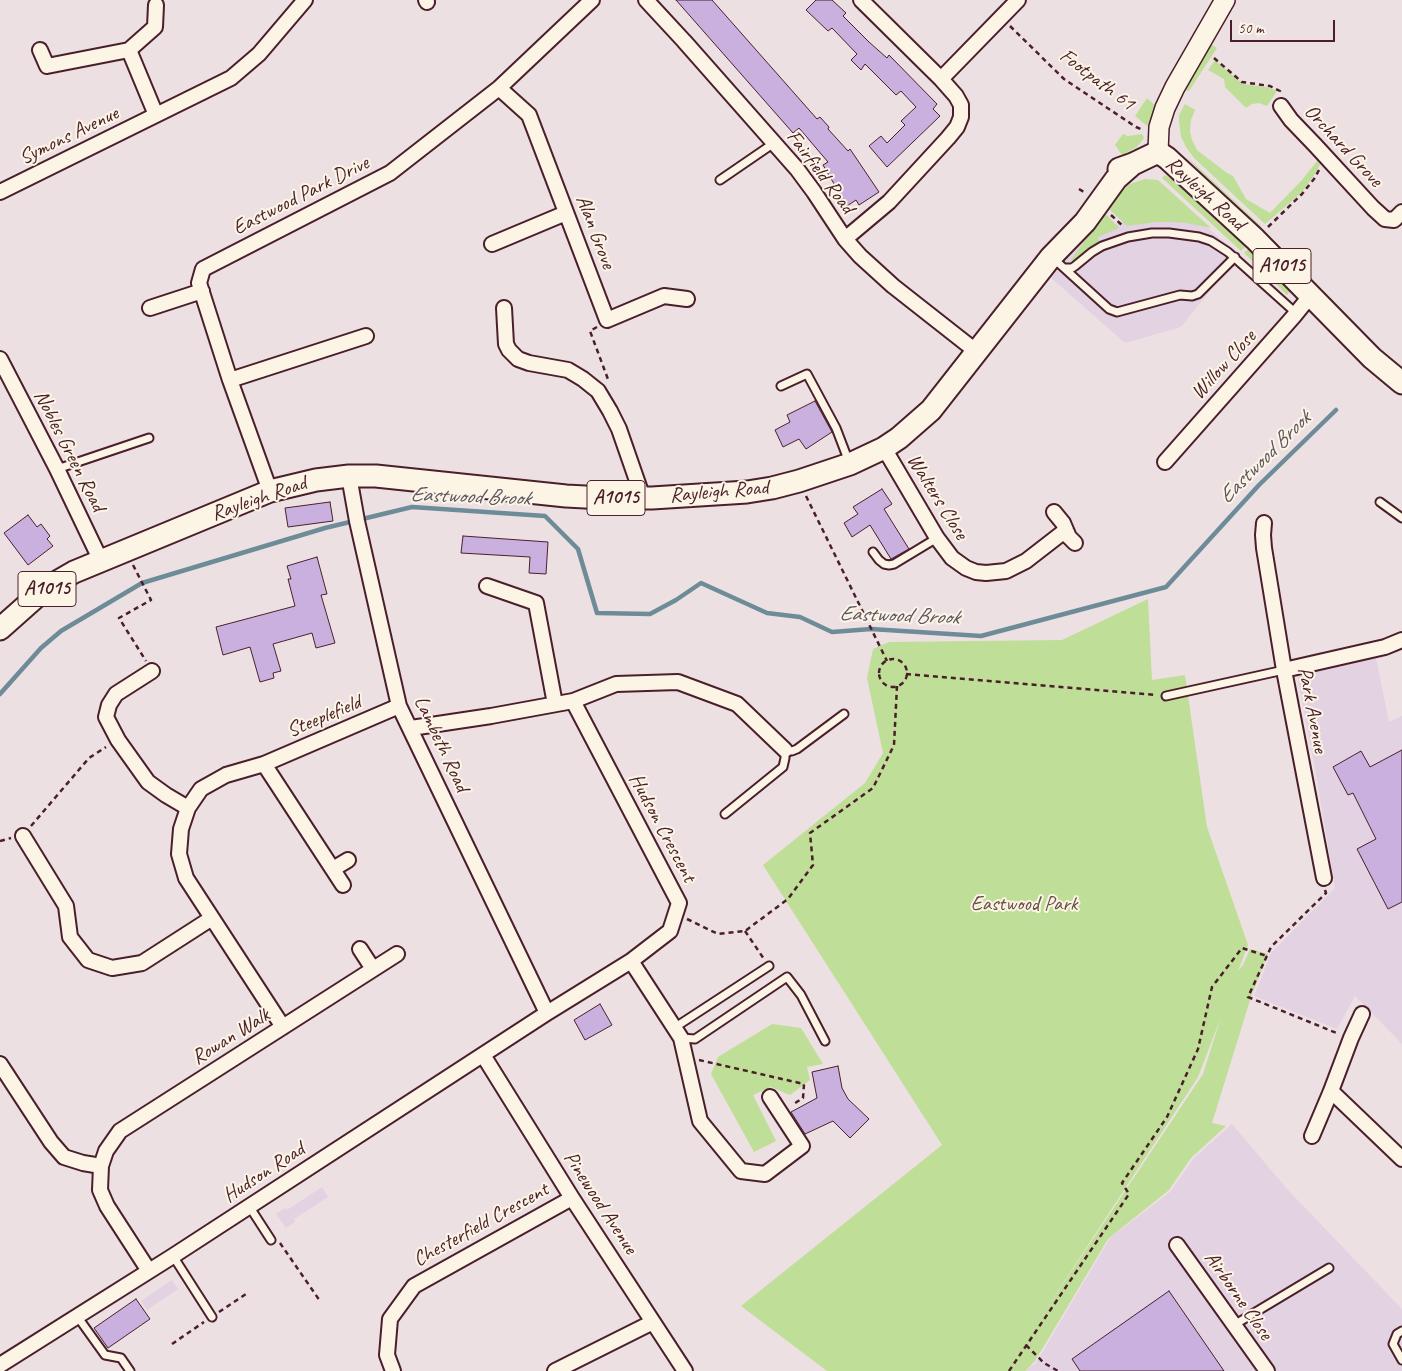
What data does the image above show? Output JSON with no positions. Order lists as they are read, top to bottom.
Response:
{
  "streets": {
    "main road": ["Rayleigh Road", "A1015"],
    "street": [
      "Symons Avenue",
      "Orchard Grove",
      "Fairfield Road",
      "Eastwood Park Drive",
      "Alan Grove",
      "Willow Close",
      "Nobles Green Road",
      "Walters Close",
      "Park Avenue",
      "Steeplefield",
      "Lambeth Road",
      "Hudson Crescent",
      "Rowan Walk",
      "Hudson Road",
      "Pinewood Avenue",
      "Chesterfield Crescent",
      "Airborne Close"
    ],
    "path": ["Footpath 61"]
  },
  "crossings": [
    ["Footpath 61", "Rayleigh Road"],
    ["Fairfield Road", "Rayleigh Road"],
    ["Rayleigh Road", "Eastwood Park Drive"],
    ["Rayleigh Road", "Willow Close"],
    ["Rayleigh Road", "Nobles Green Road"],
    ["Rayleigh Road", "Walters Close"],
    ["Rayleigh Road", "Lambeth Road"],
    ["Eastwood Park Drive", "Alan Grove"],
    ["Steeplefield", "Lambeth Road"],
    ["Steeplefield", "Rowan Walk"],
    ["Lambeth Road", "Hudson Crescent"],
    ["Lambeth Road", "Hudson Road"],
    ["Hudson Crescent", "Hudson Road"],
    ["Rowan Walk", "Hudson Road"],
    ["Hudson Road", "Pinewood Avenue"],
    ["Pinewood Avenue", "Chesterfield Crescent"]
  ],
  "water": ["Eastwood Brook"],
  "parks": ["Eastwood Park"],
  "scale_bar": "50 m"
}
